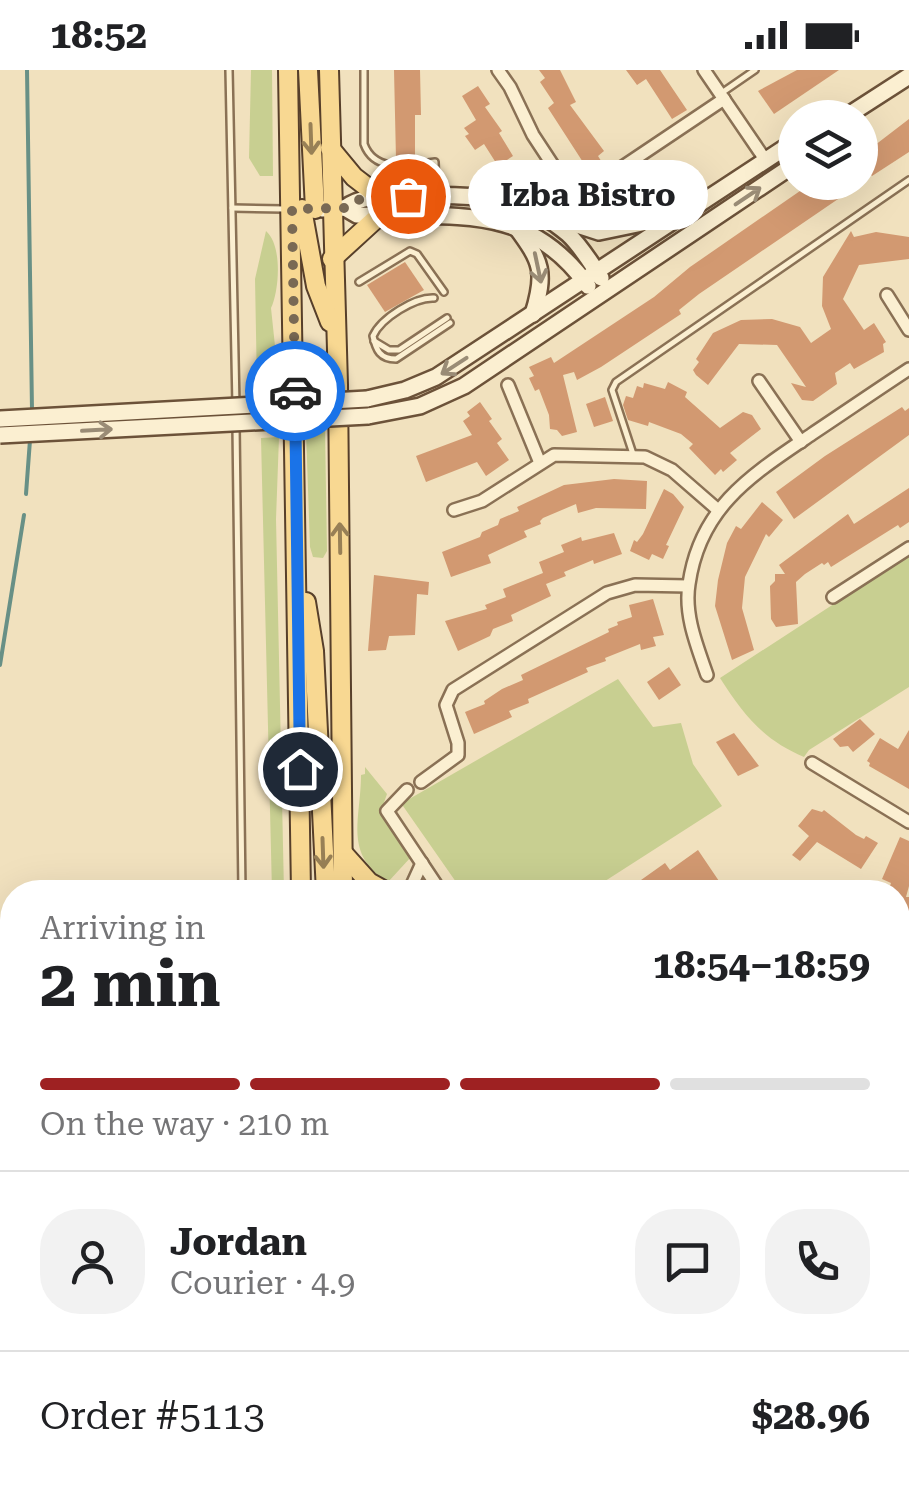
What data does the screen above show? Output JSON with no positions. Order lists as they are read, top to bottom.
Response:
{
  "places": ["Izba Bistro"],
  "page": {
    "status": "18:52",
    "bubble": "Izba Bistro",
    "heading": ["2 min", "Arriving in", "18:54–18:59"],
    "panel": [
      "Jordan",
      "Courier · 4.9",
      "Order #5113",
      "$28.96"
    ],
    "bar": "On the way · 210 m"
  }
}
